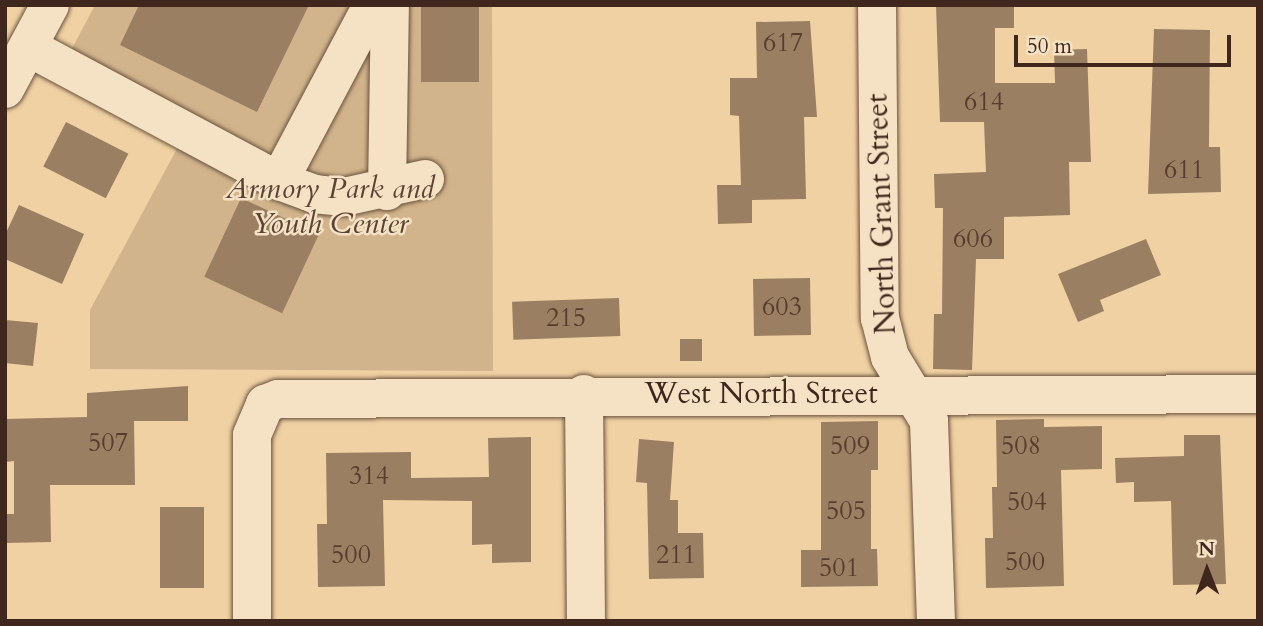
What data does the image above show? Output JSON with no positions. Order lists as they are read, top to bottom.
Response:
{
  "streets": {
    "street": ["North Grant Street", "West North Street"]
  },
  "crossings": [
    ["North Grant Street", "West North Street"]
  ],
  "parks": ["Armory Park and Youth Center"],
  "house_numbers": [
    "617",
    "614",
    "611",
    "606",
    "603",
    "215",
    "507",
    "509",
    "508",
    "314",
    "504",
    "505",
    "500",
    "211",
    "500",
    "501"
  ],
  "scale_bar": "50 m",
  "north": "top"
}
